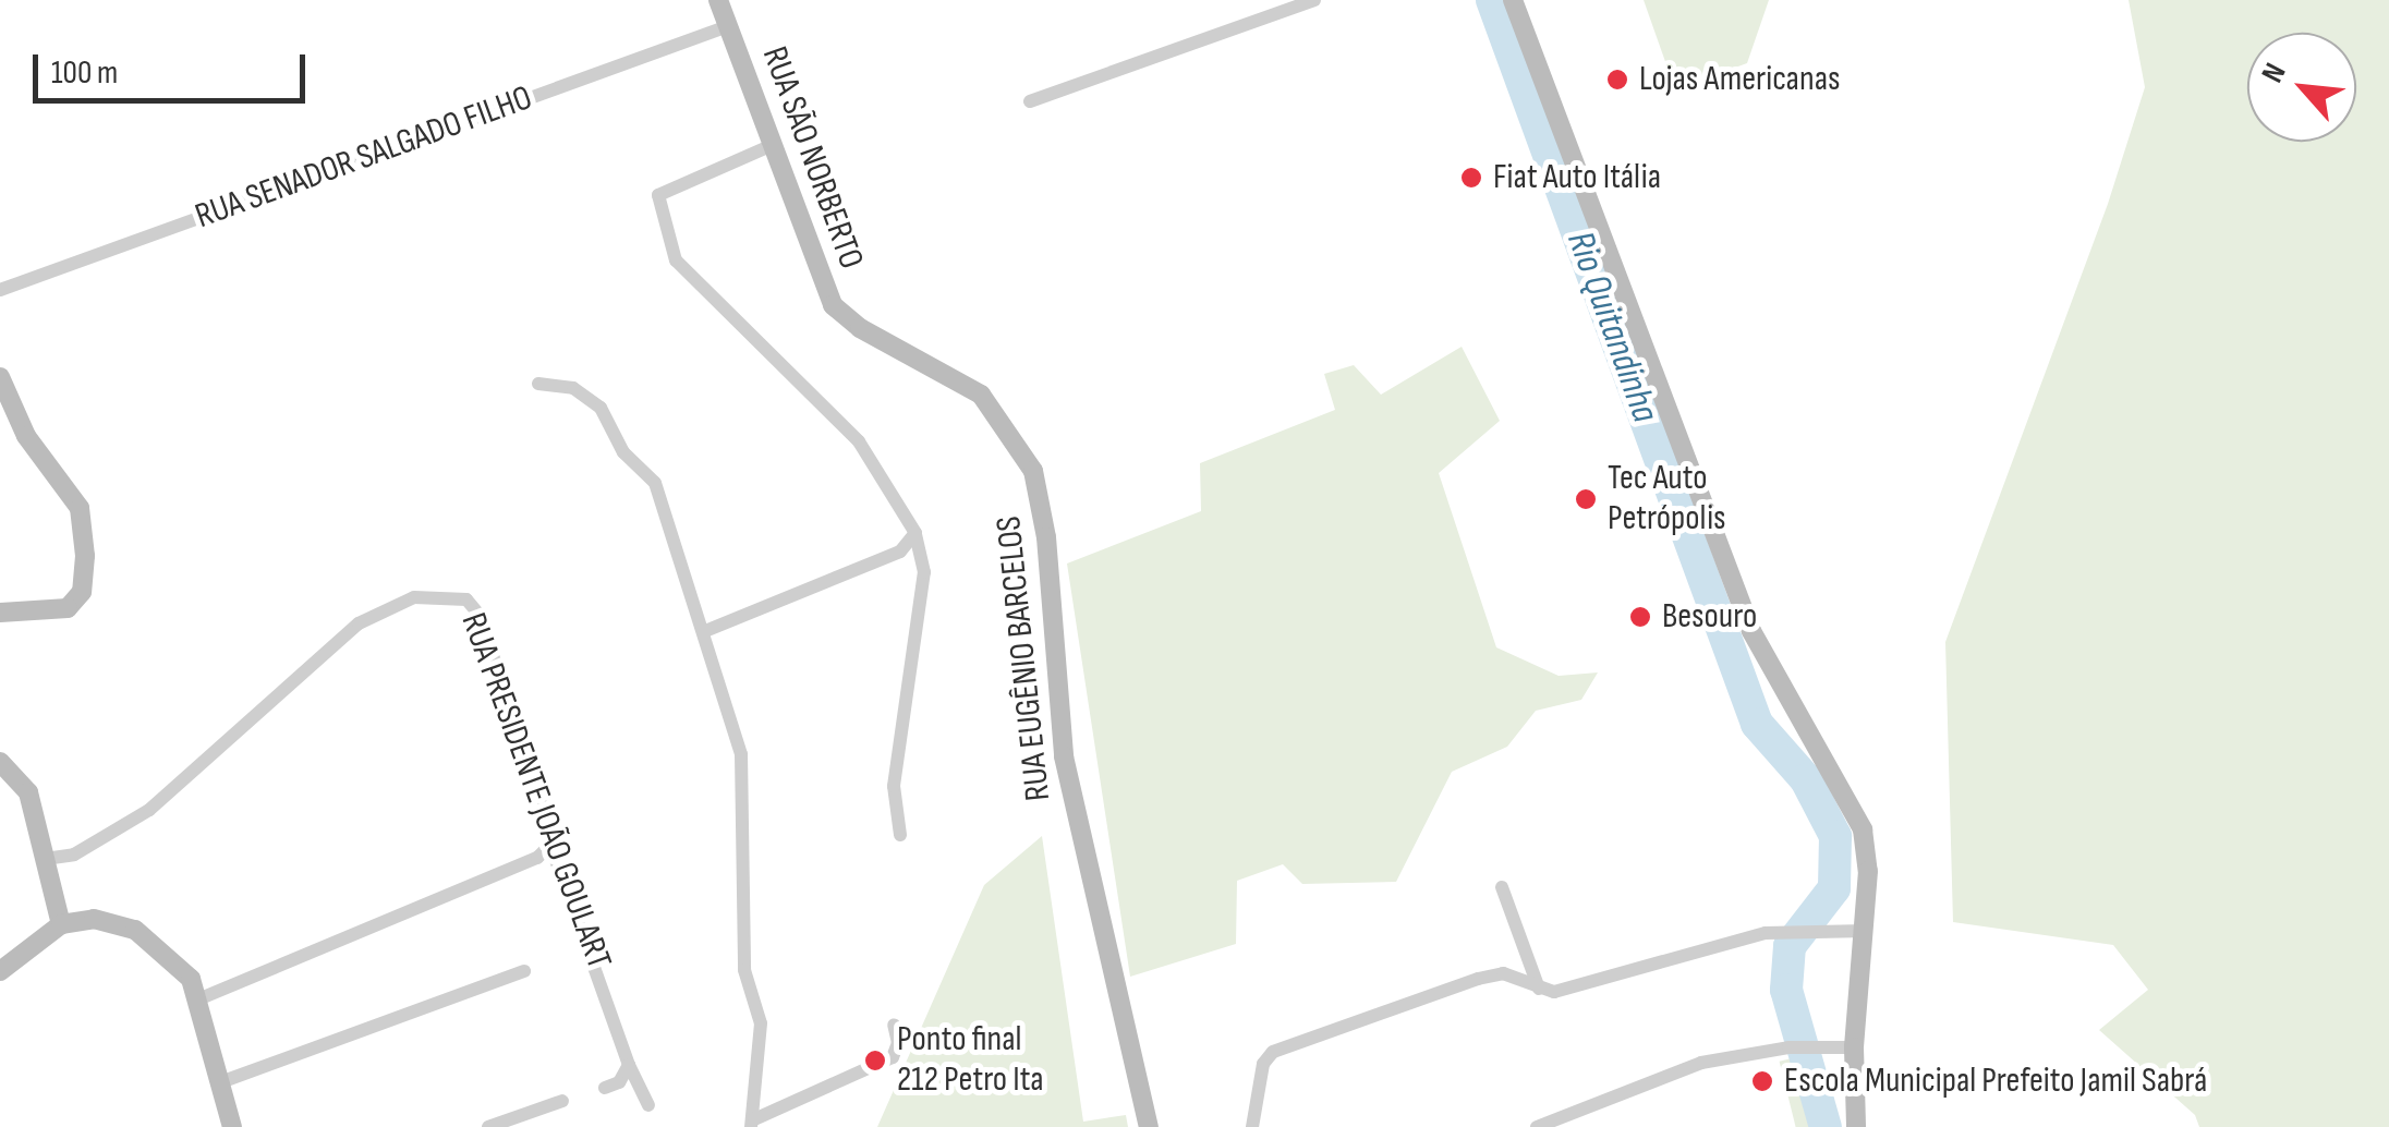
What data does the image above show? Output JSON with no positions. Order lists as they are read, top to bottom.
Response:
{
  "streets": {
    "street": [
      "RUA SENADOR SALGADO FILHO",
      "RUA SÃO NORBERTO",
      "RUA EUGÊNIO BARCELOS",
      "RUA PRESIDENTE JOÃO GOULART"
    ]
  },
  "crossings": [
    ["RUA SENADOR SALGADO FILHO", "RUA SÃO NORBERTO"],
    ["RUA SÃO NORBERTO", "RUA EUGÊNIO BARCELOS"]
  ],
  "water": ["Rio Quitandinha"],
  "places": [
    "Lojas Americanas",
    "Fiat Auto Itália",
    "Tec Auto Petrópolis",
    "Besouro",
    "Ponto final 212 Petro Ita",
    "Escola Municipal Prefeito Jamil Sabrá"
  ],
  "scale_bar": "100 m",
  "north": "top left"
}
